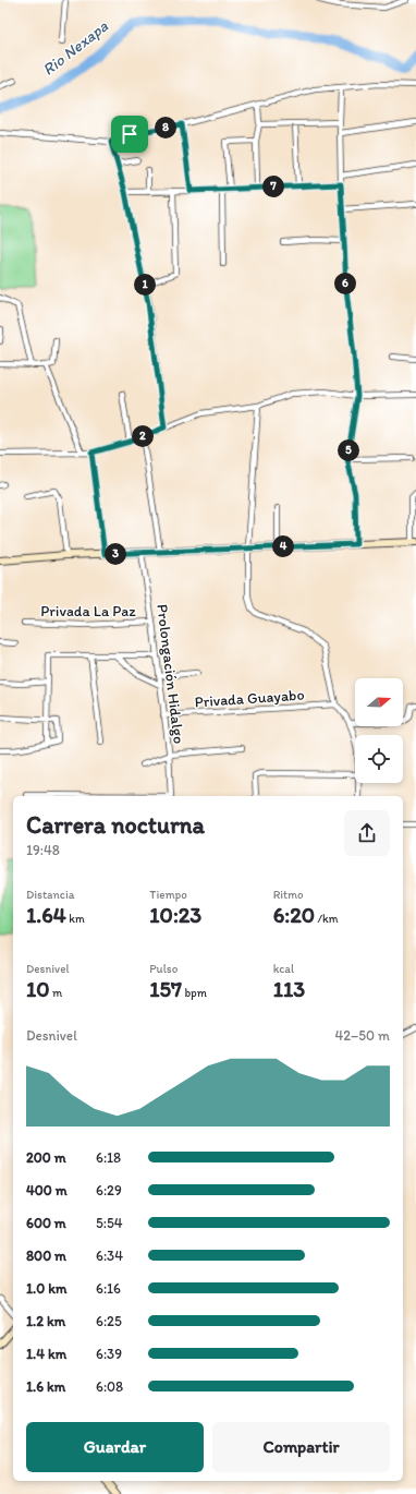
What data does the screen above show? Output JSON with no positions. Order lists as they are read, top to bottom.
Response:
{
  "streets": {
    "street": ["Privada La Paz", "Prolongación Hidalgo", "Privada Guayabo"]
  },
  "crossings": [
    ["Privada La Paz", "Prolongación Hidalgo"],
    ["Prolongación Hidalgo", "Privada Guayabo"]
  ],
  "water": ["Rio Nexapa"],
  "north": "right",
  "page": {
    "pins": [
      "8",
      "7",
      "6",
      "1",
      "2",
      "5",
      "4",
      "3"
    ],
    "heading": ["Carrera nocturna", "19:48"],
    "stats": [
      ["Distancia", "1.64 km"],
      ["Tiempo", "10:23"],
      ["Ritmo", "6:20 /km"],
      ["Desnivel", "10 m"],
      ["Pulso", "157 bpm"],
      ["kcal", "113"]
    ],
    "chart": ["Desnivel", "42–50 m"],
    "list": [
      {
        "name": "200 m",
        "note": "6:18"
      },
      {
        "name": "400 m",
        "note": "6:29"
      },
      {
        "name": "600 m",
        "note": "5:54"
      },
      {
        "name": "800 m",
        "note": "6:34"
      },
      {
        "name": "1.0 km",
        "note": "6:16"
      },
      {
        "name": "1.2 km",
        "note": "6:25"
      },
      {
        "name": "1.4 km",
        "note": "6:39"
      },
      {
        "name": "1.6 km",
        "note": "6:08"
      }
    ],
    "buttons": ["Guardar", "Compartir"]
  }
}
